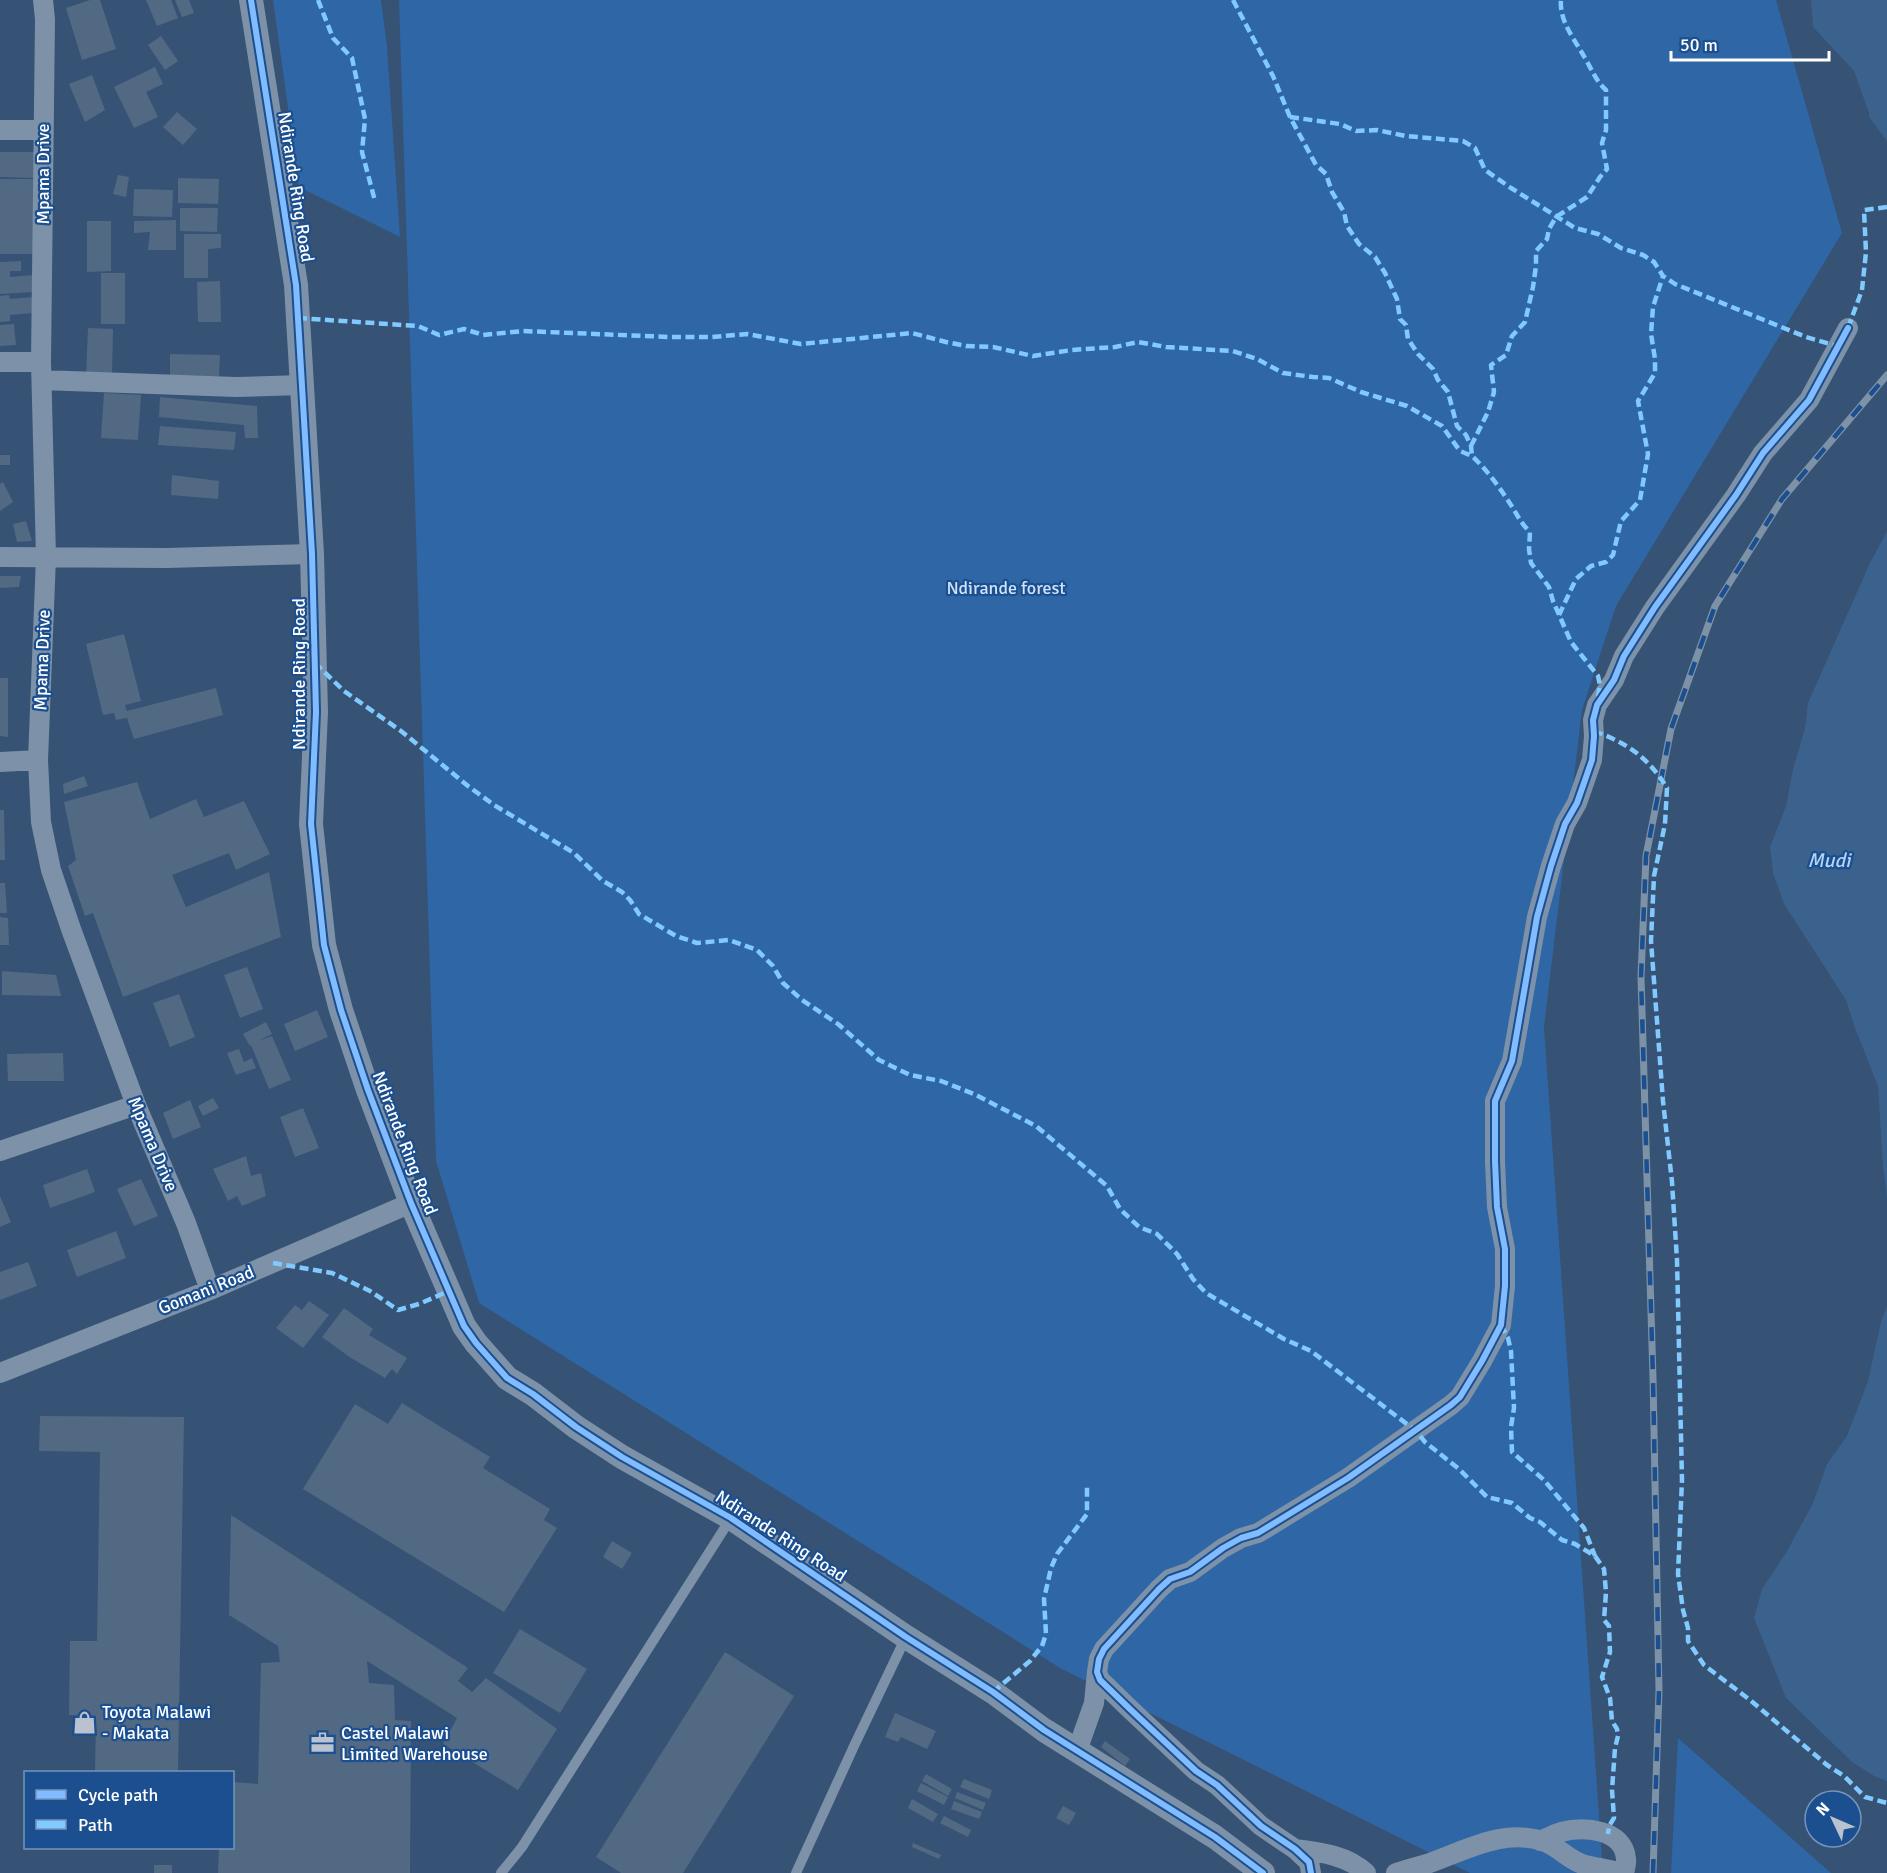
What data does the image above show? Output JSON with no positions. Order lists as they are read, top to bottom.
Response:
{
  "streets": {
    "street": ["Mpama Drive", "Ndirande Ring Road", "Gomani Road"]
  },
  "crossings": [
    ["Mpama Drive", "Gomani Road"],
    ["Ndirande Ring Road", "Gomani Road"]
  ],
  "water": ["Mudi"],
  "parks": ["Ndirande forest"],
  "places": {
    "shop": ["Toyota Malawi - Makata"],
    "office": ["Castel Malawi Limited Warehouse"]
  },
  "legend": ["Cycle path", "Path"],
  "scale_bar": "50 m",
  "north": "top left"
}
